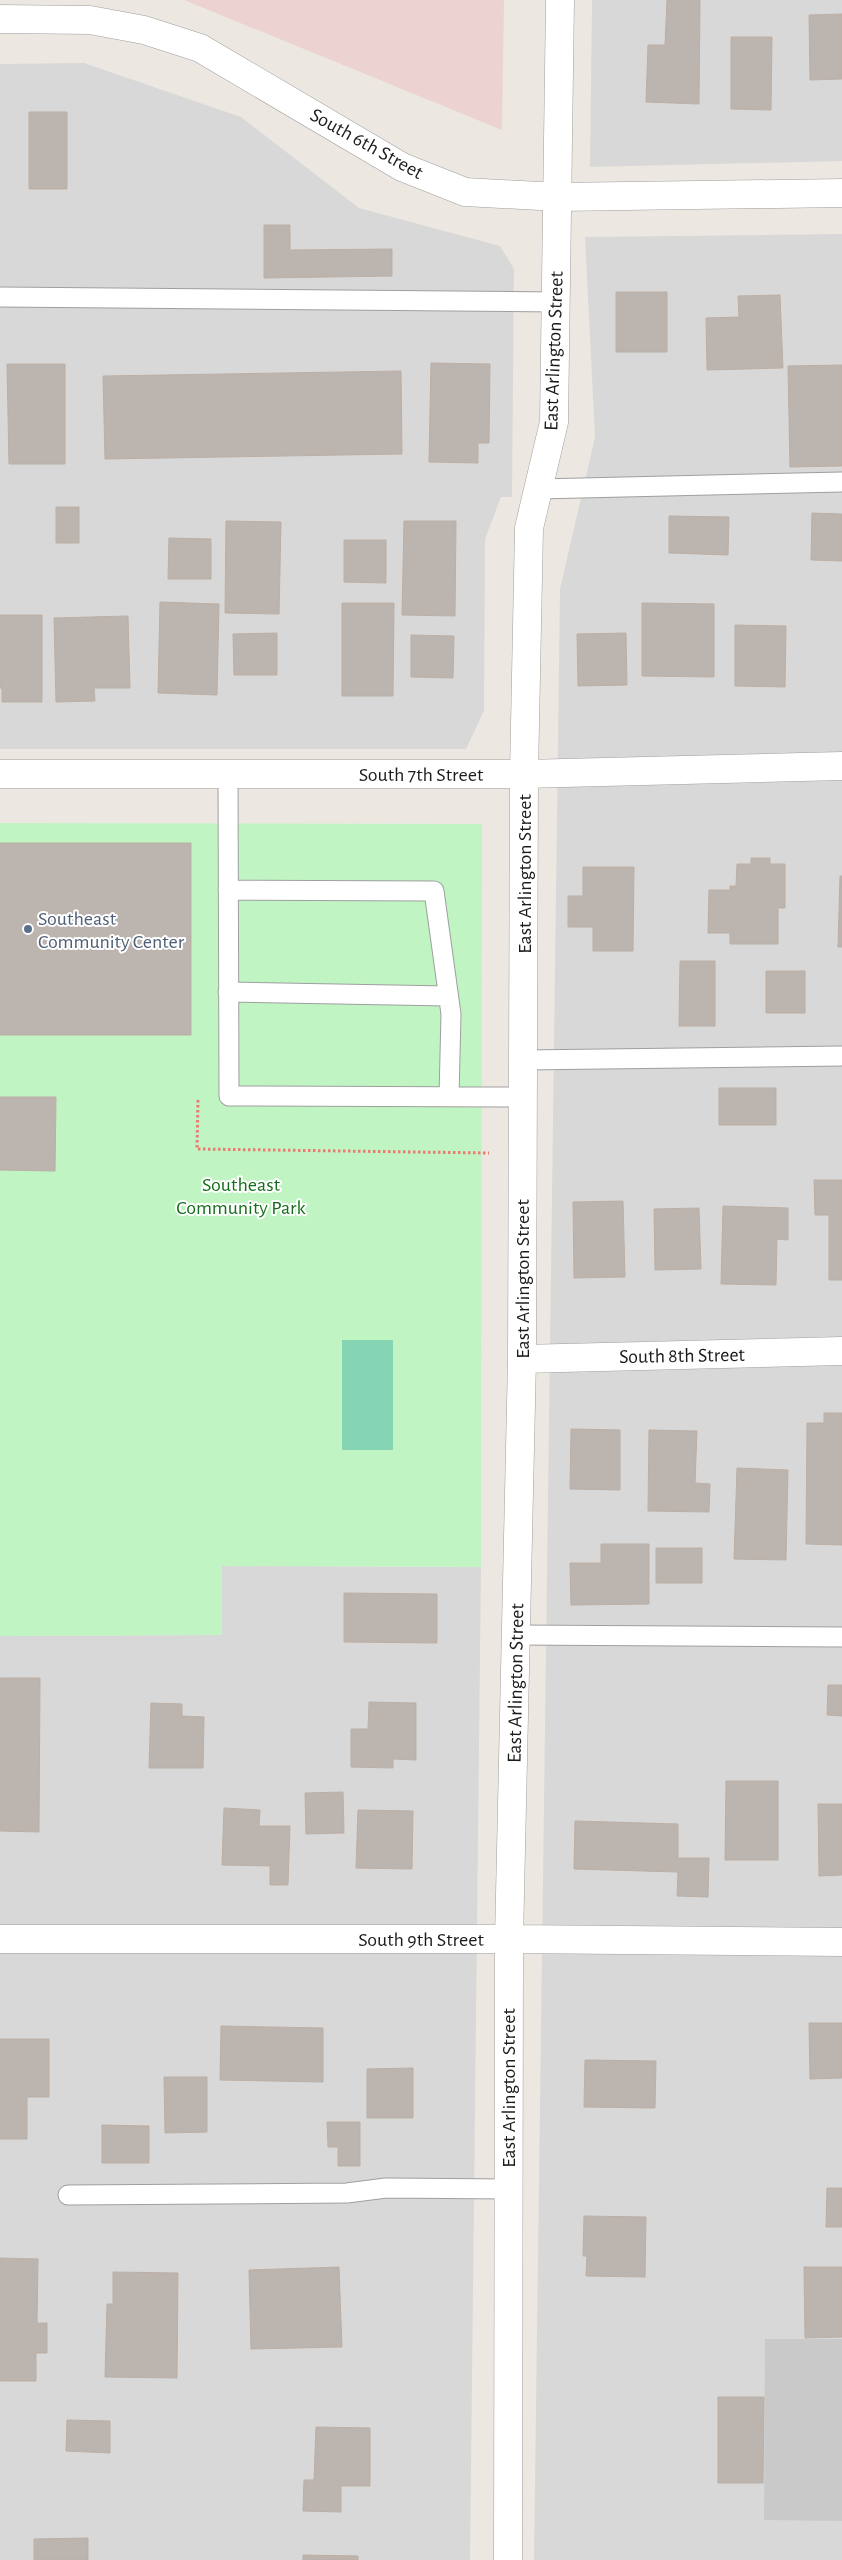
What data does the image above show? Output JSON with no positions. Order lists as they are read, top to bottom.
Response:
{
  "streets": {
    "street": [
      "South 6th Street",
      "East Arlington Street",
      "South 7th Street",
      "South 8th Street",
      "South 9th Street"
    ]
  },
  "crossings": [
    ["South 6th Street", "East Arlington Street"],
    ["East Arlington Street", "South 7th Street"],
    ["East Arlington Street", "South 8th Street"],
    ["East Arlington Street", "South 9th Street"]
  ],
  "parks": ["Southeast Community Park"],
  "places": ["Southeast Community Center"]
}
